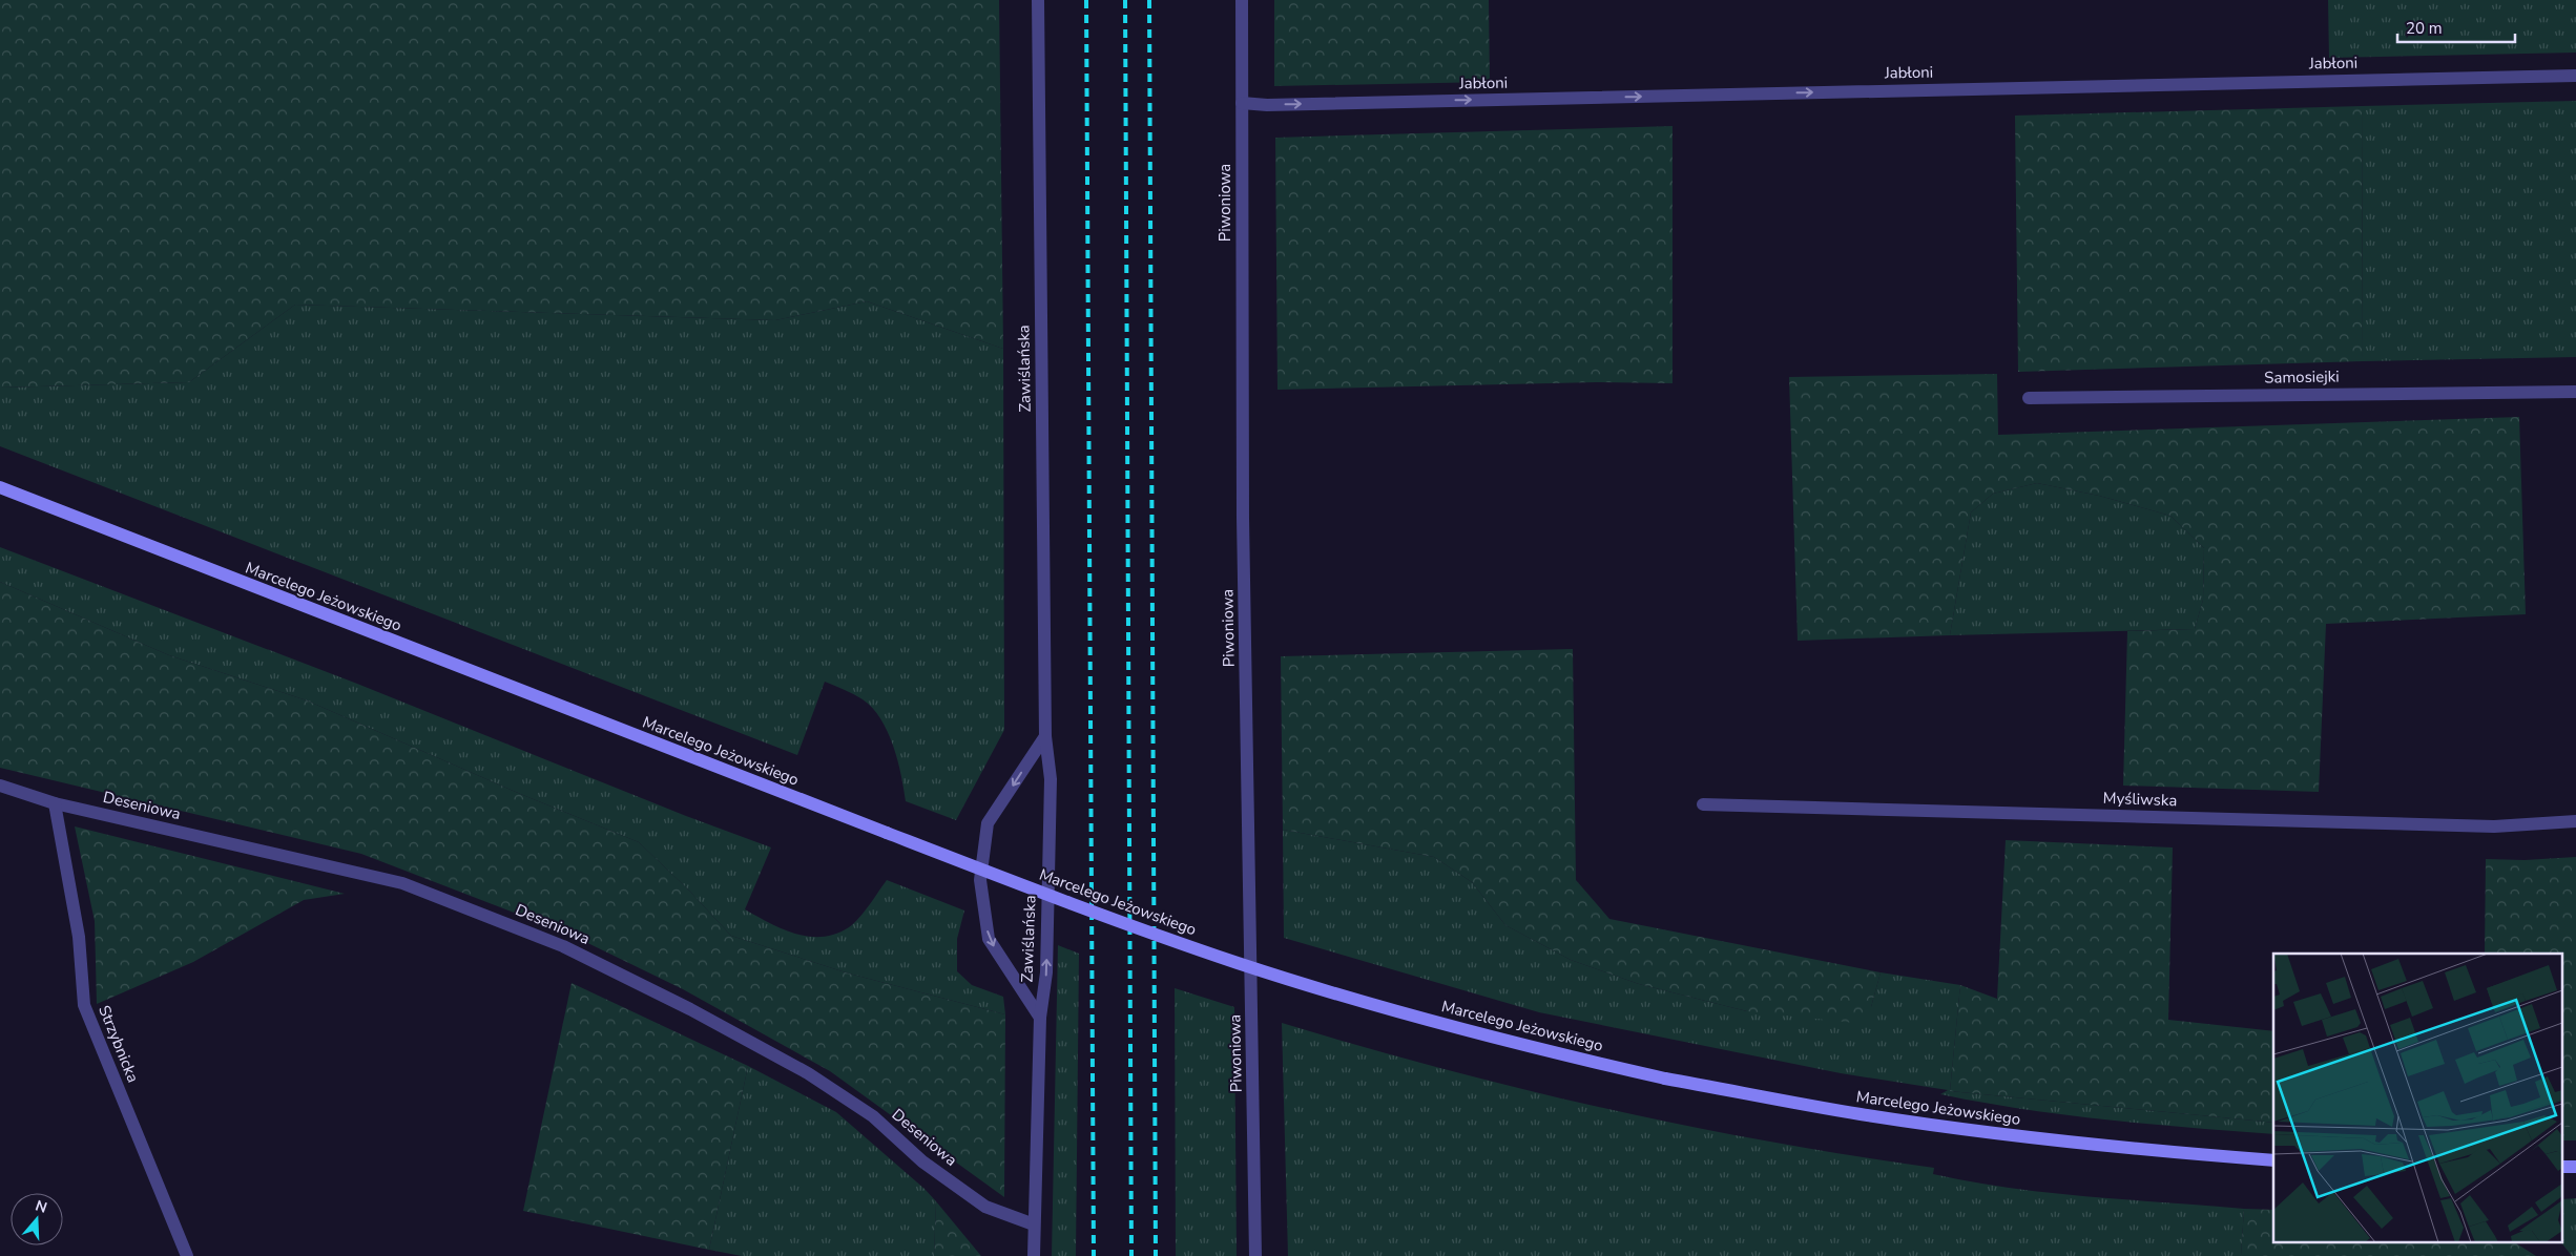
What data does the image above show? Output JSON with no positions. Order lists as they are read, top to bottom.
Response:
{
  "streets": {
    "street": [
      "Jabłoni",
      "Piwoniowa",
      "Zawiślańska",
      "Samosiejki",
      "Marcelego Jeżowskiego",
      "Myśliwska",
      "Deseniowa",
      "Strzybnicka"
    ]
  },
  "crossings": [
    ["Jabłoni", "Piwoniowa"],
    ["Zawiślańska", "Deseniowa"],
    ["Deseniowa", "Strzybnicka"]
  ],
  "one_way": ["Jabłoni"],
  "scale_bar": "20 m",
  "north": "top"
}
